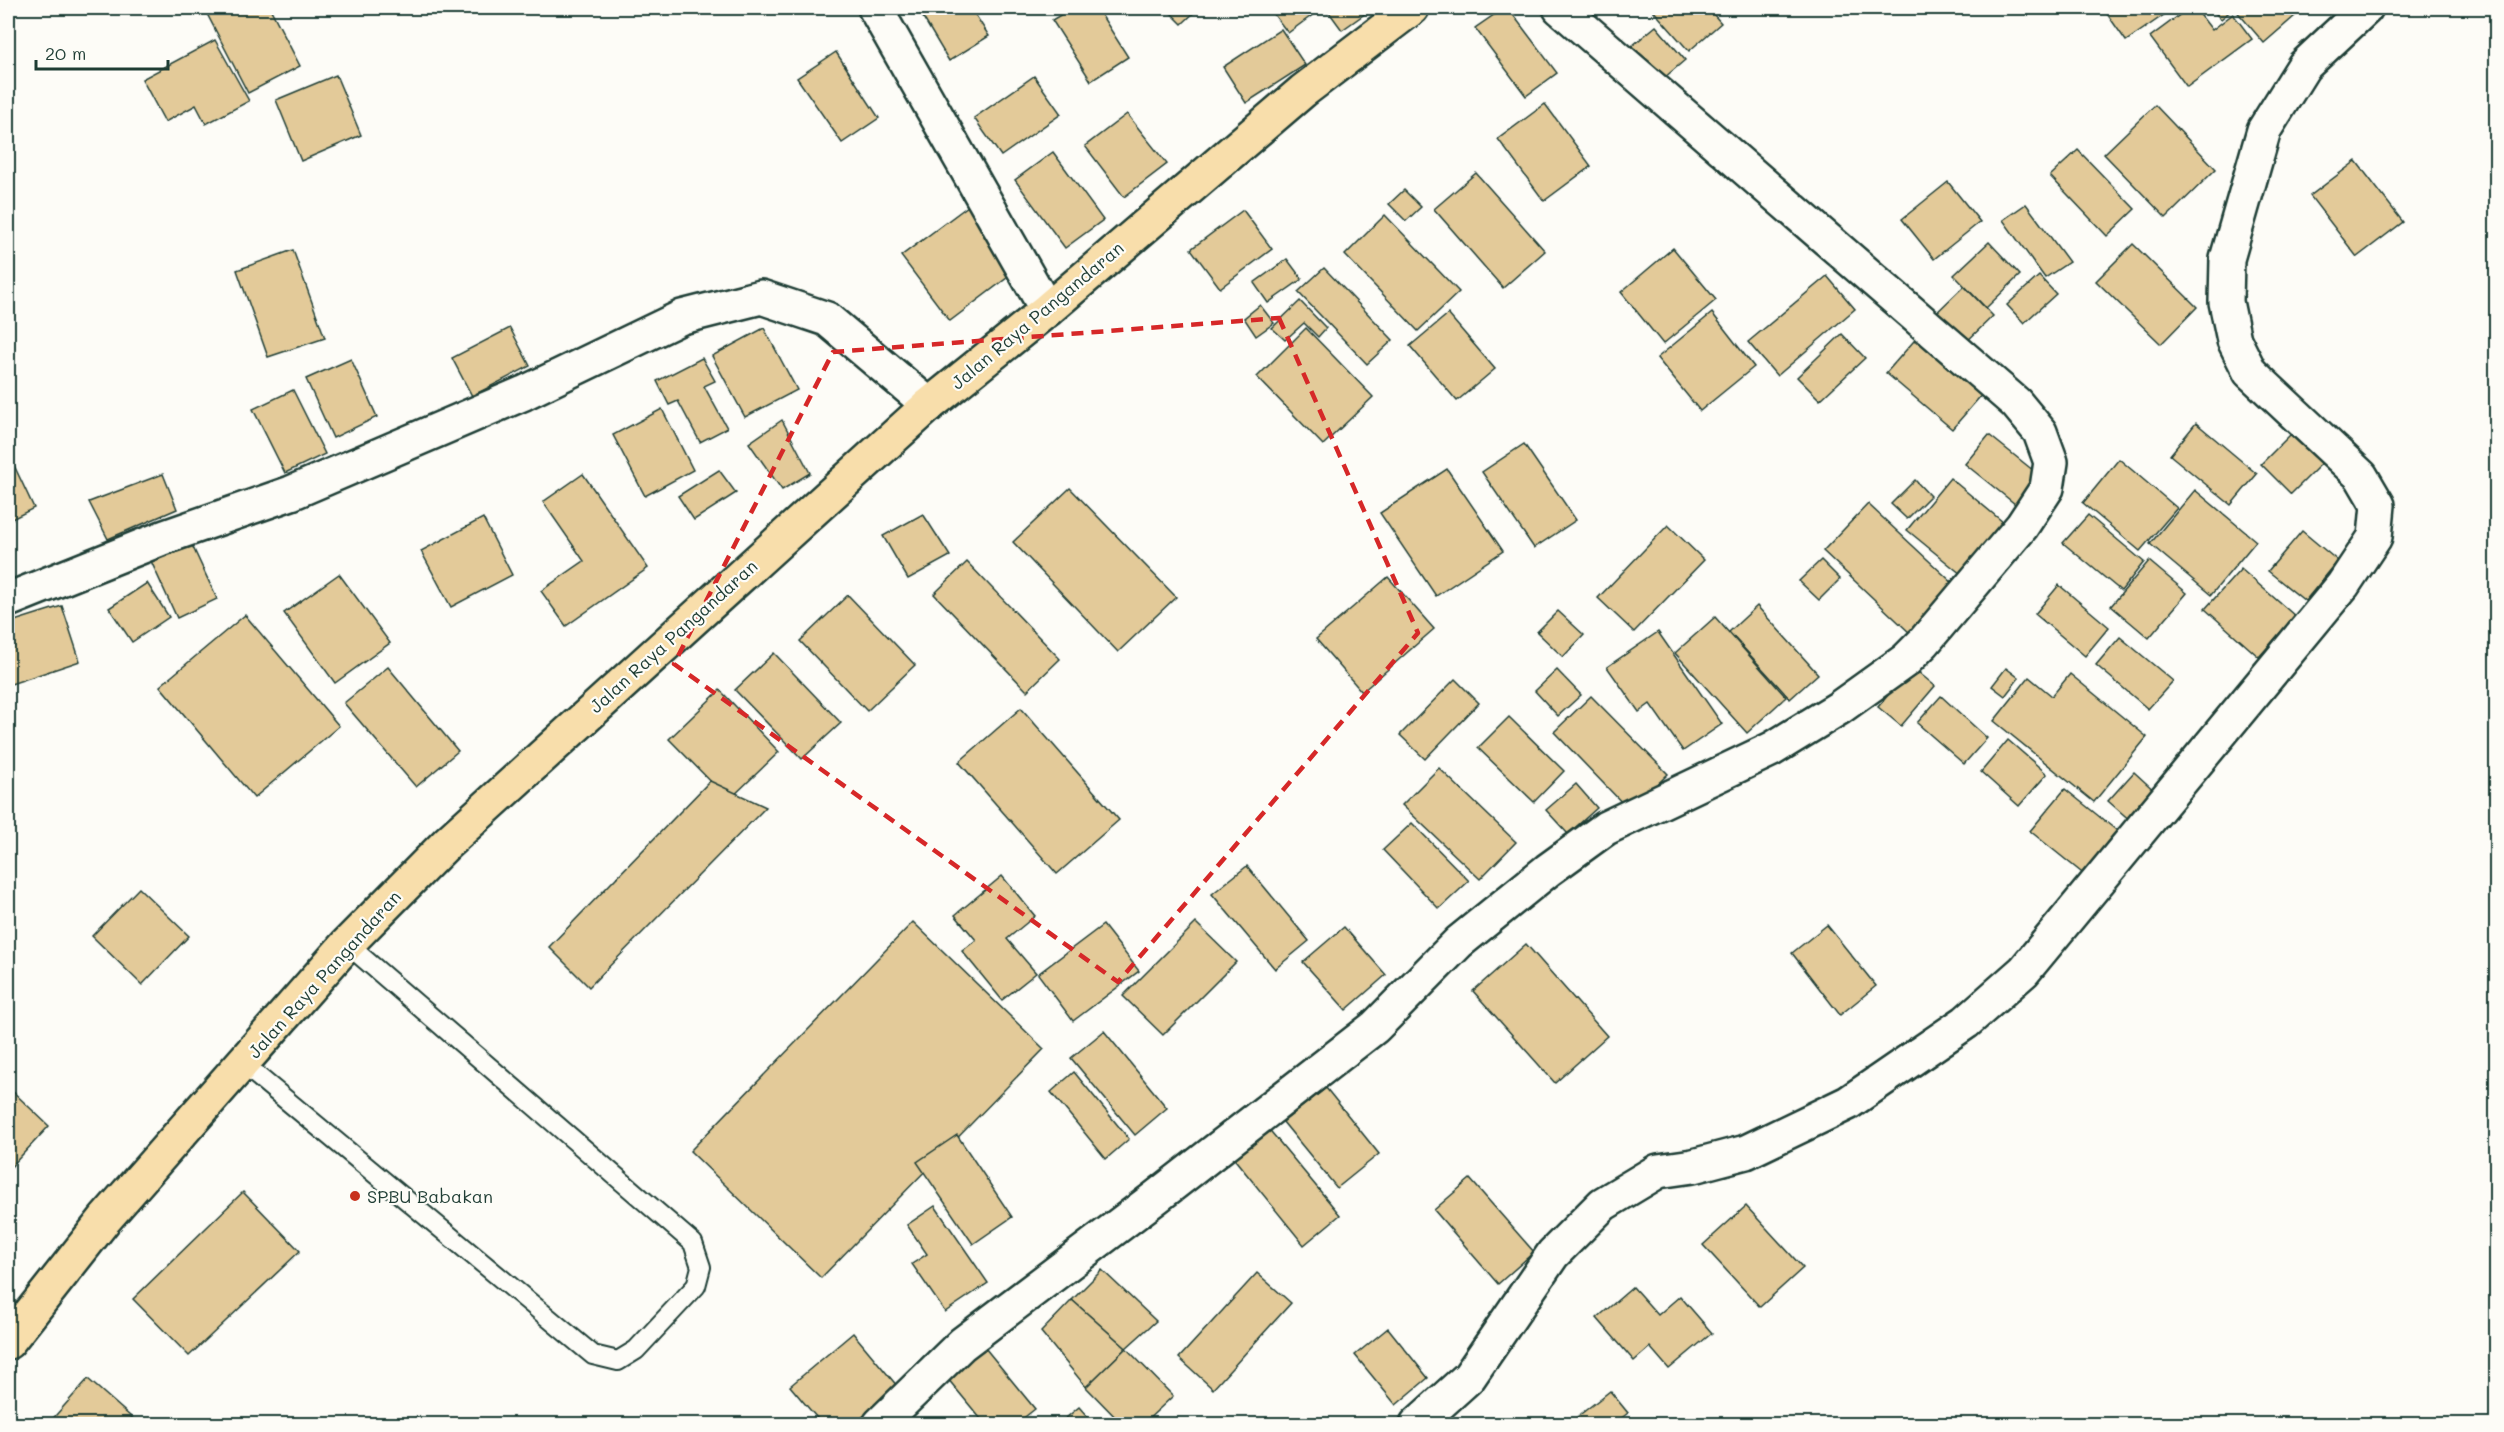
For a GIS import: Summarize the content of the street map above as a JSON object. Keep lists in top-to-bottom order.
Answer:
{
  "streets": {
    "highway": ["Jalan Raya Pangandaran"]
  },
  "places": ["SPBU Babakan"],
  "scale_bar": "20 m"
}
